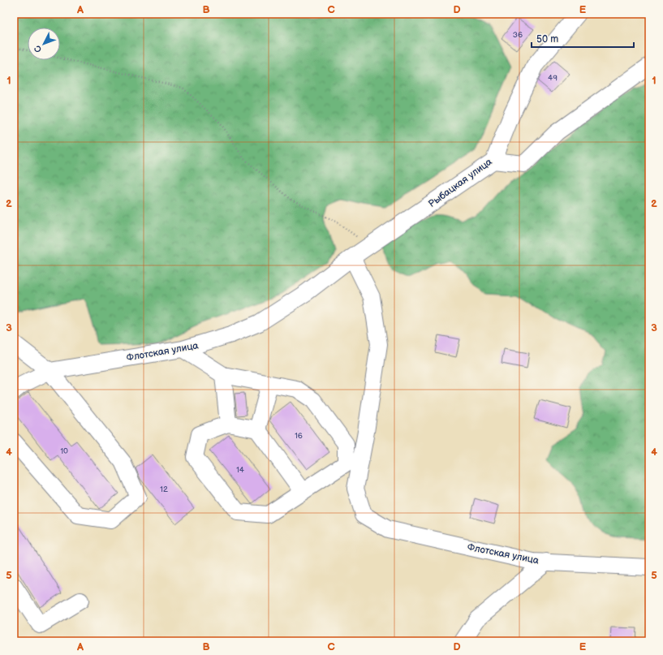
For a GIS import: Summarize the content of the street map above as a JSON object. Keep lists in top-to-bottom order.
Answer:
{
  "streets": {
    "street": ["Рыбацкая улица", "Флотская улица"]
  },
  "crossings": [
    ["Рыбацкая улица", "Флотская улица"]
  ],
  "house_numbers": [
    "36",
    "49",
    "16",
    "10",
    "14",
    "12"
  ],
  "scale_bar": "50 m",
  "north": "bottom left",
  "grid": {
    "columns": [
      "A",
      "B",
      "C",
      "D",
      "E"
    ],
    "rows": [
      "1",
      "2",
      "3",
      "4",
      "5"
    ]
  }
}
